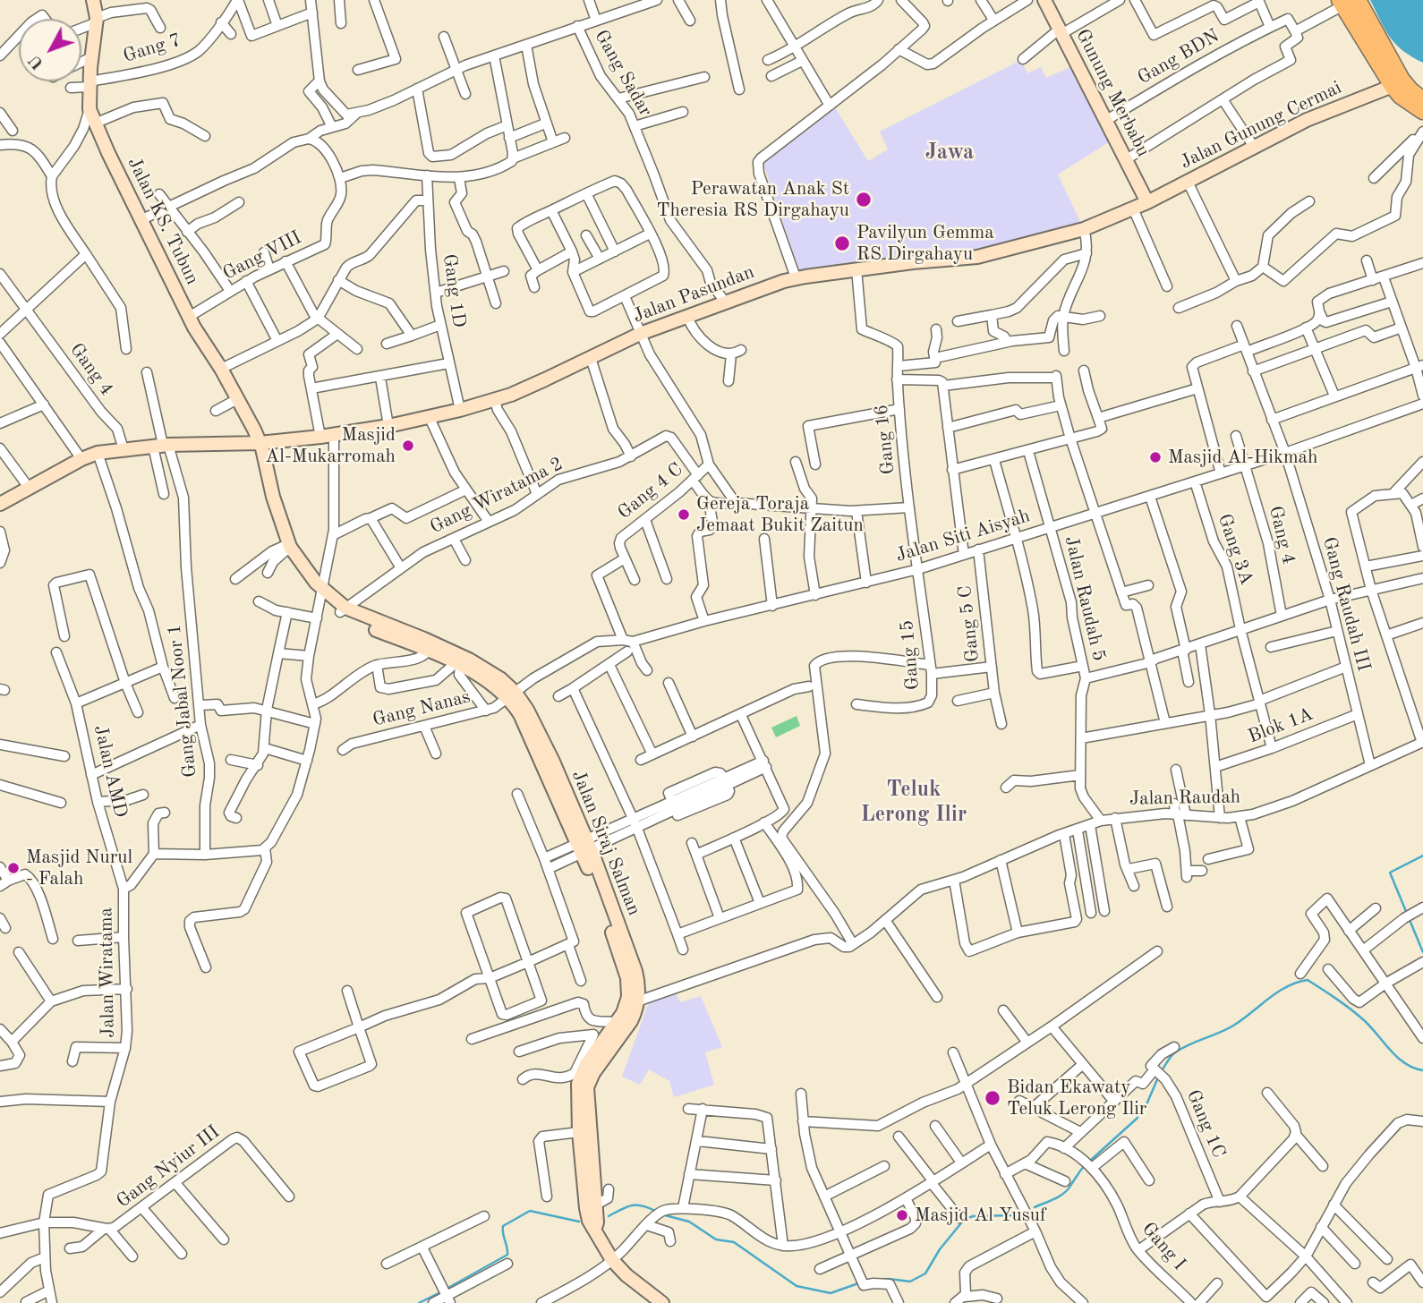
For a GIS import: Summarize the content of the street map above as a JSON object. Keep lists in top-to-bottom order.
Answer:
{
  "streets": {
    "street": [
      "Gang 7",
      "Gang BDN",
      "Gang Sadar",
      "Gunung Merbabu",
      "Jalan Gunung Cermai",
      "Jalan KS. Tubun",
      "Gang VIII",
      "Gang 1D",
      "Jalan Pasundan",
      "Gang 4",
      "Gang 16",
      "Gang 4 C",
      "Gang Wiratama 2",
      "Jalan Siti Aisyah",
      "Gang 3A",
      "Jalan Raudah 5",
      "Gang Raudah III",
      "Gang 5 C",
      "Gang 15",
      "Gang Jabal Noor 1",
      "Gang Nanas",
      "Blok 1A",
      "Jalan AMD",
      "Jalan Raudah",
      "Jalan Siraj Salman",
      "Jalan Wiratama",
      "Gang 1C",
      "Gang Nyiur III",
      "Gang I"
    ]
  },
  "crossings": [
    ["Gang 7", "Jalan KS. Tubun"],
    ["Gang BDN", "Gunung Merbabu"],
    ["Gang Sadar", "Jalan Pasundan"],
    ["Gunung Merbabu", "Jalan Gunung Cermai"],
    ["Gunung Merbabu", "Jalan Pasundan"],
    ["Jalan Gunung Cermai", "Jalan Pasundan"],
    ["Jalan KS. Tubun", "Gang VIII"],
    ["Jalan KS. Tubun", "Jalan Pasundan"],
    ["Jalan KS. Tubun", "Jalan Siraj Salman"],
    ["Gang 1D", "Jalan Pasundan"],
    ["Jalan Pasundan", "Gang 4"],
    ["Jalan Pasundan", "Gang 4 C"],
    ["Jalan Pasundan", "Gang Jabal Noor 1"],
    ["Jalan Pasundan", "Jalan Siraj Salman"],
    ["Gang 4", "Jalan Siti Aisyah"],
    ["Gang 16", "Jalan Siti Aisyah"],
    ["Gang 16", "Gang 15"],
    ["Gang 4 C", "Gang Wiratama 2"],
    ["Gang Wiratama 2", "Jalan Siraj Salman"],
    ["Jalan Siti Aisyah", "Gang 3A"],
    ["Jalan Siti Aisyah", "Jalan Raudah 5"],
    ["Jalan Siti Aisyah", "Gang Raudah III"],
    ["Jalan Siti Aisyah", "Gang 5 C"],
    ["Jalan Siti Aisyah", "Gang 15"],
    ["Jalan Siti Aisyah", "Gang Nanas"],
    ["Jalan Siti Aisyah", "Jalan Siraj Salman"],
    ["Gang 3A", "Blok 1A"],
    ["Jalan Raudah 5", "Jalan Raudah"],
    ["Gang Raudah III", "Blok 1A"],
    ["Gang Raudah III", "Jalan Raudah"],
    ["Gang Nanas", "Jalan Siraj Salman"],
    ["Jalan AMD", "Jalan Wiratama"],
    ["Jalan Wiratama", "Gang Nyiur III"]
  ],
  "districts": ["Jawa", "Teluk Lerong Ilir"],
  "places": [
    "Perawatan Anak St Theresia RS Dirgahayu",
    "Pavilyun Gemma RS Dirgahayu",
    "Masjid Al-Mukarromah",
    "Masjid Al-Hikmah",
    "Gereja Toraja Jemaat Bukit Zaitun",
    "Masjid Nurul - Falah",
    "Bidan Ekawaty Teluk Lerong Ilir",
    "Masjid Al Yusuf"
  ],
  "north": "bottom left"
}
